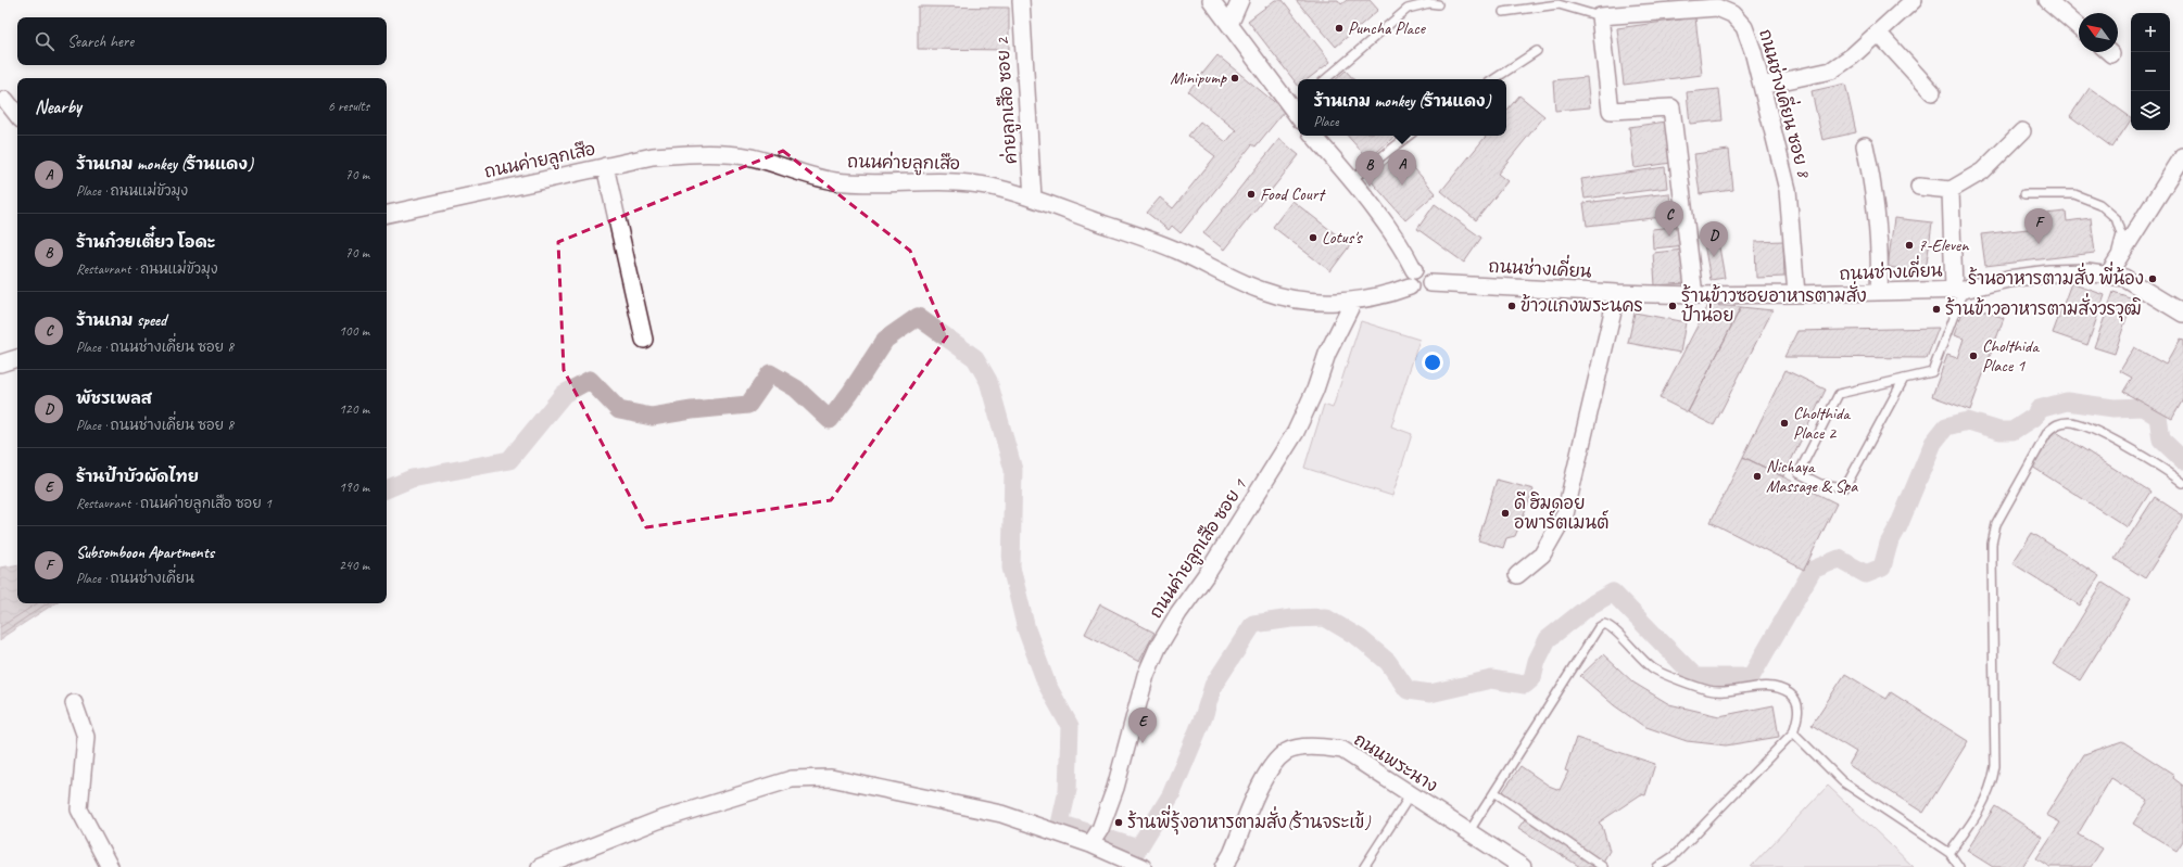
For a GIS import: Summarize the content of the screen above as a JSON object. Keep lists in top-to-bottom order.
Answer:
{
  "streets": {
    "street": [
      "ค่ายลูกเสือ ซอย 2",
      "ถนนช่างเคี่ยน ซอย 8",
      "ถนนค่ายลูกเสือ",
      "ถนนช่างเคี่ยน",
      "ถนนค่ายลูกเสือ ซอย 1",
      "ถนนพระนาง"
    ]
  },
  "crossings": [
    ["ค่ายลูกเสือ ซอย 2", "ถนนค่ายลูกเสือ"],
    ["ถนนช่างเคี่ยน ซอย 8", "ถนนช่างเคี่ยน"],
    ["ถนนค่ายลูกเสือ", "ถนนช่างเคี่ยน"],
    ["ถนนค่ายลูกเสือ", "ถนนค่ายลูกเสือ ซอย 1"]
  ],
  "places": [
    "Puncha Place",
    "Minipump",
    "Food Court",
    "Lotus's",
    "7-Eleven",
    "ร้านอาหารตามสั่ง พี่น้อง",
    "ข้าวแกงพระนคร",
    "ร้านข้าวซอยอาหารตามสั่ง ป้าน่อย",
    "ร้านข้าวอาหารตามสั่งวรวุฒิ",
    "Cholthida Place 1",
    "Cholthida Place 2",
    "Nichaya Massage & Spa",
    "ดี ฮิมดอย อพาร์ตเมนต์",
    "ร้านพี่รุ้งอาหารตามสั่ง(ร้านจระเข้)"
  ],
  "north": "top left",
  "page": {
    "map_buttons": ["+", "−"],
    "search": "Search here",
    "heading": ["Nearby", "6 results"],
    "popup": ["ร้านเกม monkey (ร้านแดง)", "Place"],
    "list": [
      {
        "mark": "A",
        "name": "ร้านเกม monkey (ร้านแดง)",
        "note": "Place · ถนนแม่ขัวมุง",
        "value": "70 m"
      },
      {
        "mark": "B",
        "name": "ร้านก๋วยเตี๋ยว โอดะ",
        "note": "Restaurant · ถนนแม่ขัวมุง",
        "value": "70 m"
      },
      {
        "mark": "C",
        "name": "ร้านเกม speed",
        "note": "Place · ถนนช่างเคี่ยน ซอย 8",
        "value": "100 m"
      },
      {
        "mark": "D",
        "name": "พัชรเพลส",
        "note": "Place · ถนนช่างเคี่ยน ซอย 8",
        "value": "120 m"
      },
      {
        "mark": "E",
        "name": "ร้านป้าบัวผัดไทย",
        "note": "Restaurant · ถนนค่ายลูกเสือ ซอย 1",
        "value": "190 m"
      },
      {
        "mark": "F",
        "name": "Subsomboon Apartments",
        "note": "Place · ถนนช่างเคี่ยน",
        "value": "240 m"
      }
    ],
    "pins": [
      "A",
      "B",
      "C",
      "F",
      "D",
      "E"
    ]
  }
}
